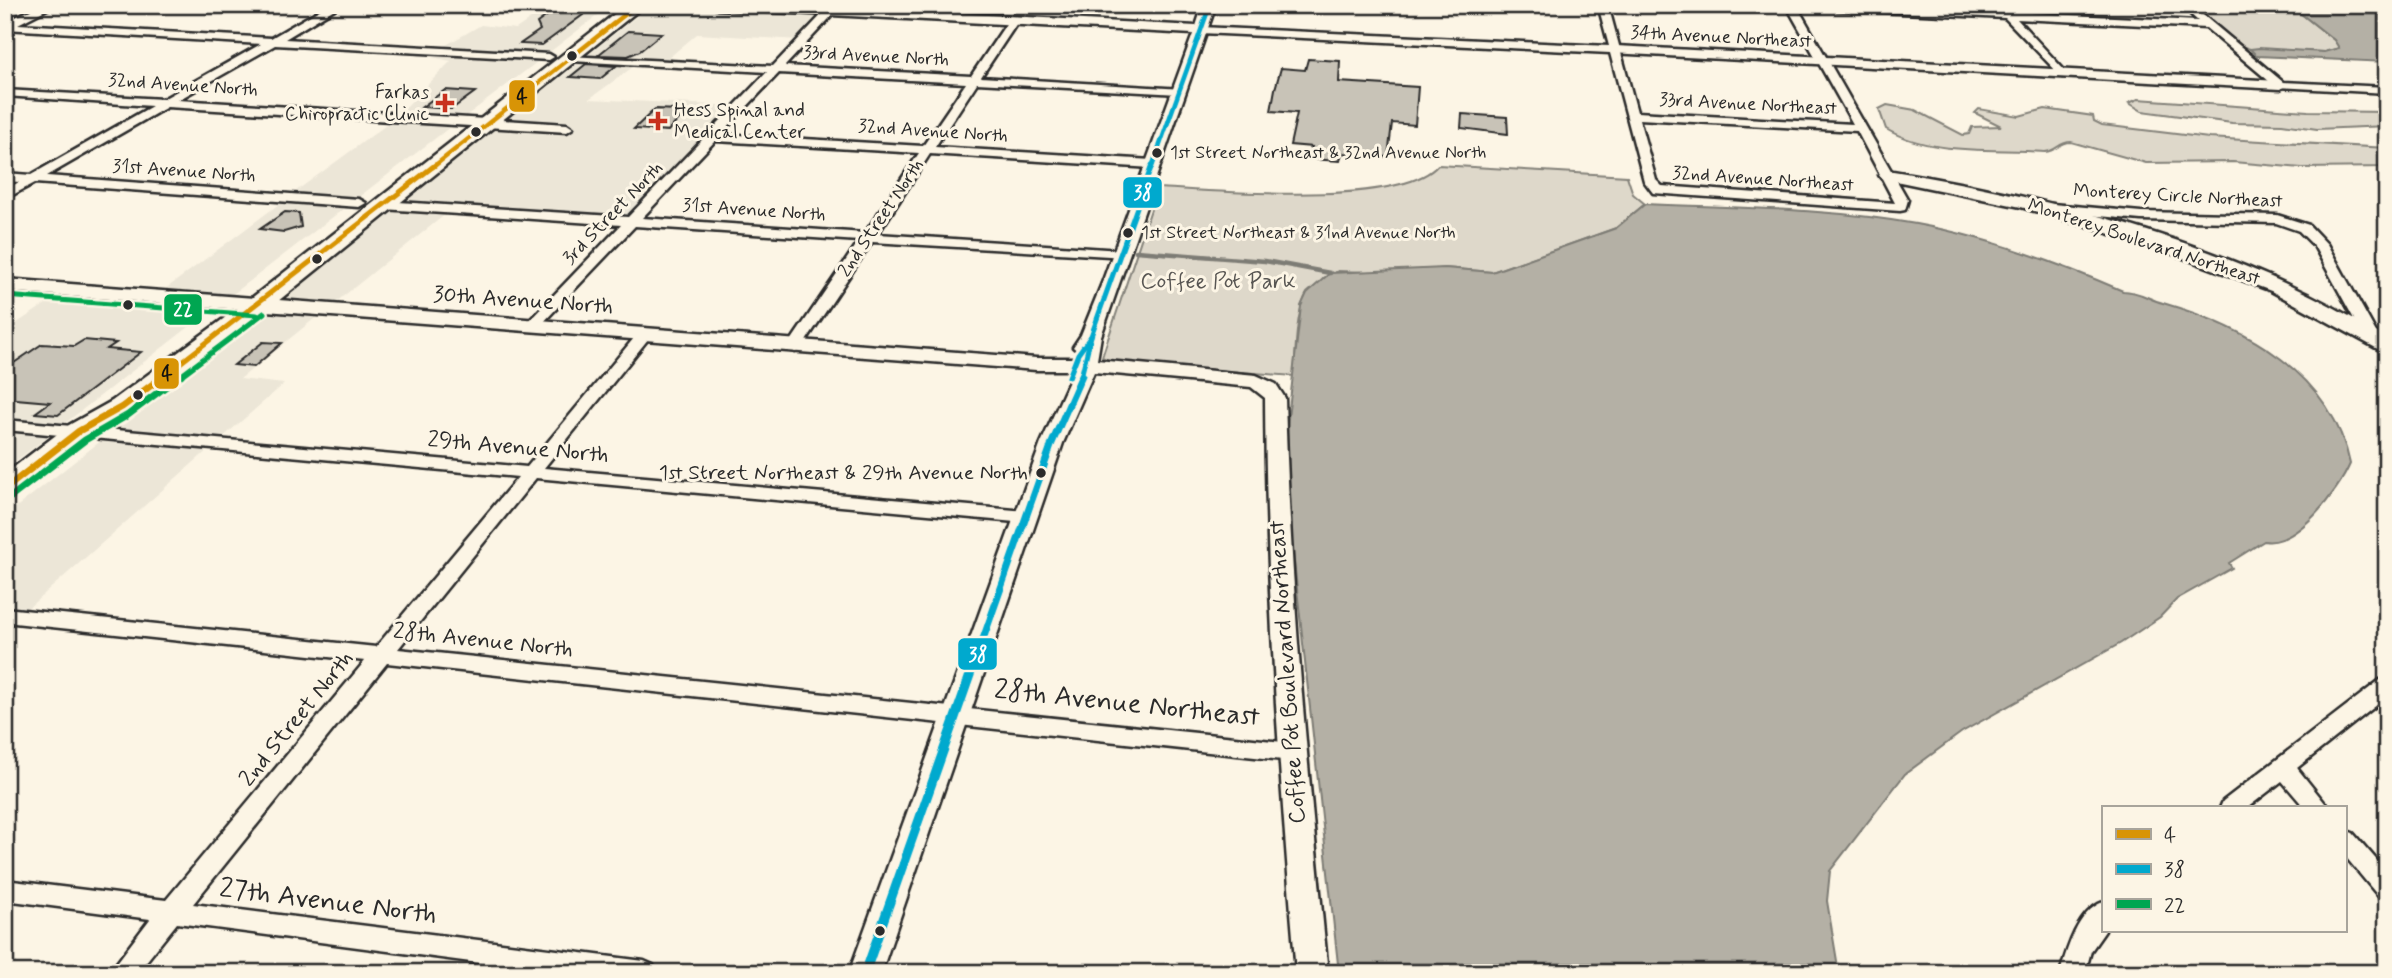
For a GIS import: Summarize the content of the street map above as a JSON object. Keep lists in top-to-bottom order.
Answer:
{
  "streets": {
    "street": [
      "34th Avenue Northeast",
      "33rd Avenue North",
      "32nd Avenue North",
      "33rd Avenue Northeast",
      "31st Avenue North",
      "32nd Avenue Northeast",
      "Monterey Circle Northeast",
      "3rd Street North",
      "2nd Street North",
      "Monterey Boulevard Northeast",
      "30th Avenue North",
      "29th Avenue North",
      "28th Avenue North",
      "Coffee Pot Boulevard Northeast",
      "28th Avenue Northeast",
      "27th Avenue North"
    ]
  },
  "crossings": [
    ["34th Avenue Northeast", "3rd Street North"],
    ["34th Avenue Northeast", "2nd Street North"],
    ["33rd Avenue North", "3rd Street North"],
    ["33rd Avenue North", "2nd Street North"],
    ["32nd Avenue North", "3rd Street North"],
    ["32nd Avenue North", "2nd Street North"],
    ["33rd Avenue Northeast", "32nd Avenue Northeast"],
    ["31st Avenue North", "3rd Street North"],
    ["31st Avenue North", "2nd Street North"],
    ["32nd Avenue Northeast", "Monterey Boulevard Northeast"],
    ["Monterey Circle Northeast", "Monterey Boulevard Northeast"],
    ["3rd Street North", "30th Avenue North"],
    ["2nd Street North", "30th Avenue North"],
    ["2nd Street North", "29th Avenue North"],
    ["2nd Street North", "28th Avenue North"],
    ["2nd Street North", "27th Avenue North"],
    ["28th Avenue North", "28th Avenue Northeast"],
    ["Coffee Pot Boulevard Northeast", "28th Avenue Northeast"]
  ],
  "parks": ["Coffee Pot Park"],
  "places": {
    "health": ["Farkas Chiropractic Clinic", "Hess Spinal and Medical Center"],
    "other": ["1st Street Northeast & 32nd Avenue North", "1st Street Northeast & 31nd Avenue North", "1st Street Northeast & 29th Avenue North"]
  },
  "lines": ["transit line 4", "transit line 38", "transit line 22"],
  "legend": ["4", "38", "22"]
}
